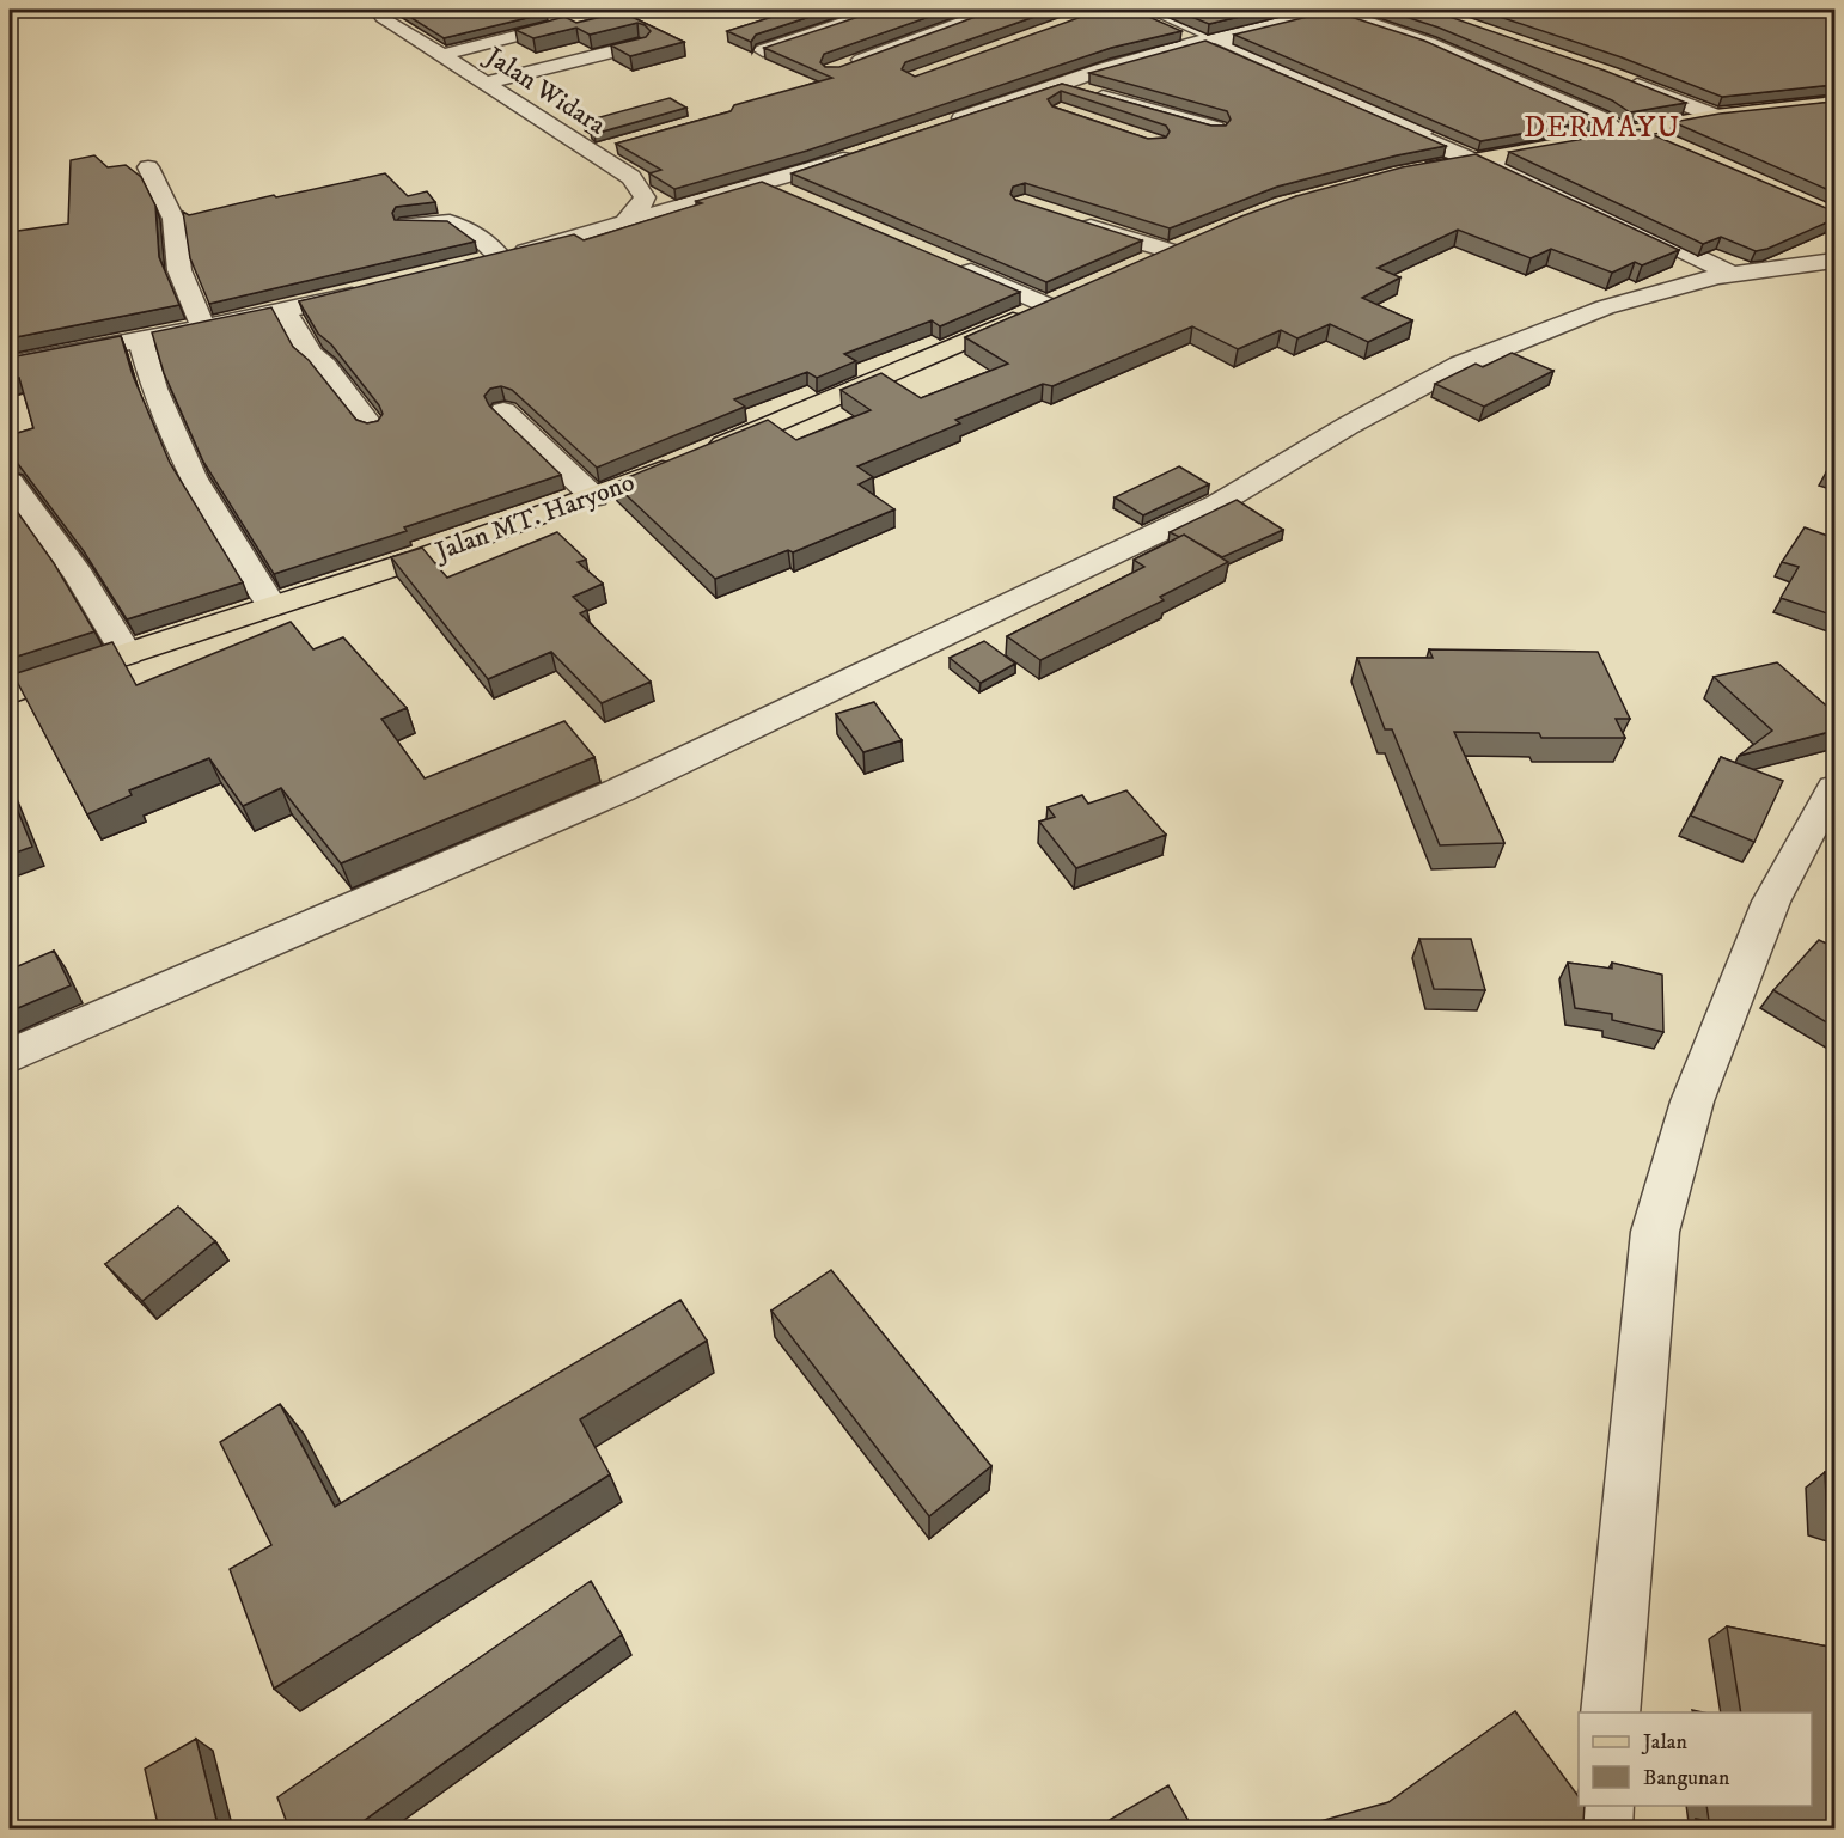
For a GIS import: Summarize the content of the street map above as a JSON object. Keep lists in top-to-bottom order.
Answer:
{
  "streets": {
    "main road": ["Jalan MT. Haryono"],
    "street": ["Jalan Widara"]
  },
  "districts": ["DERMAYU"],
  "legend": ["Jalan", "Bangunan"]
}
